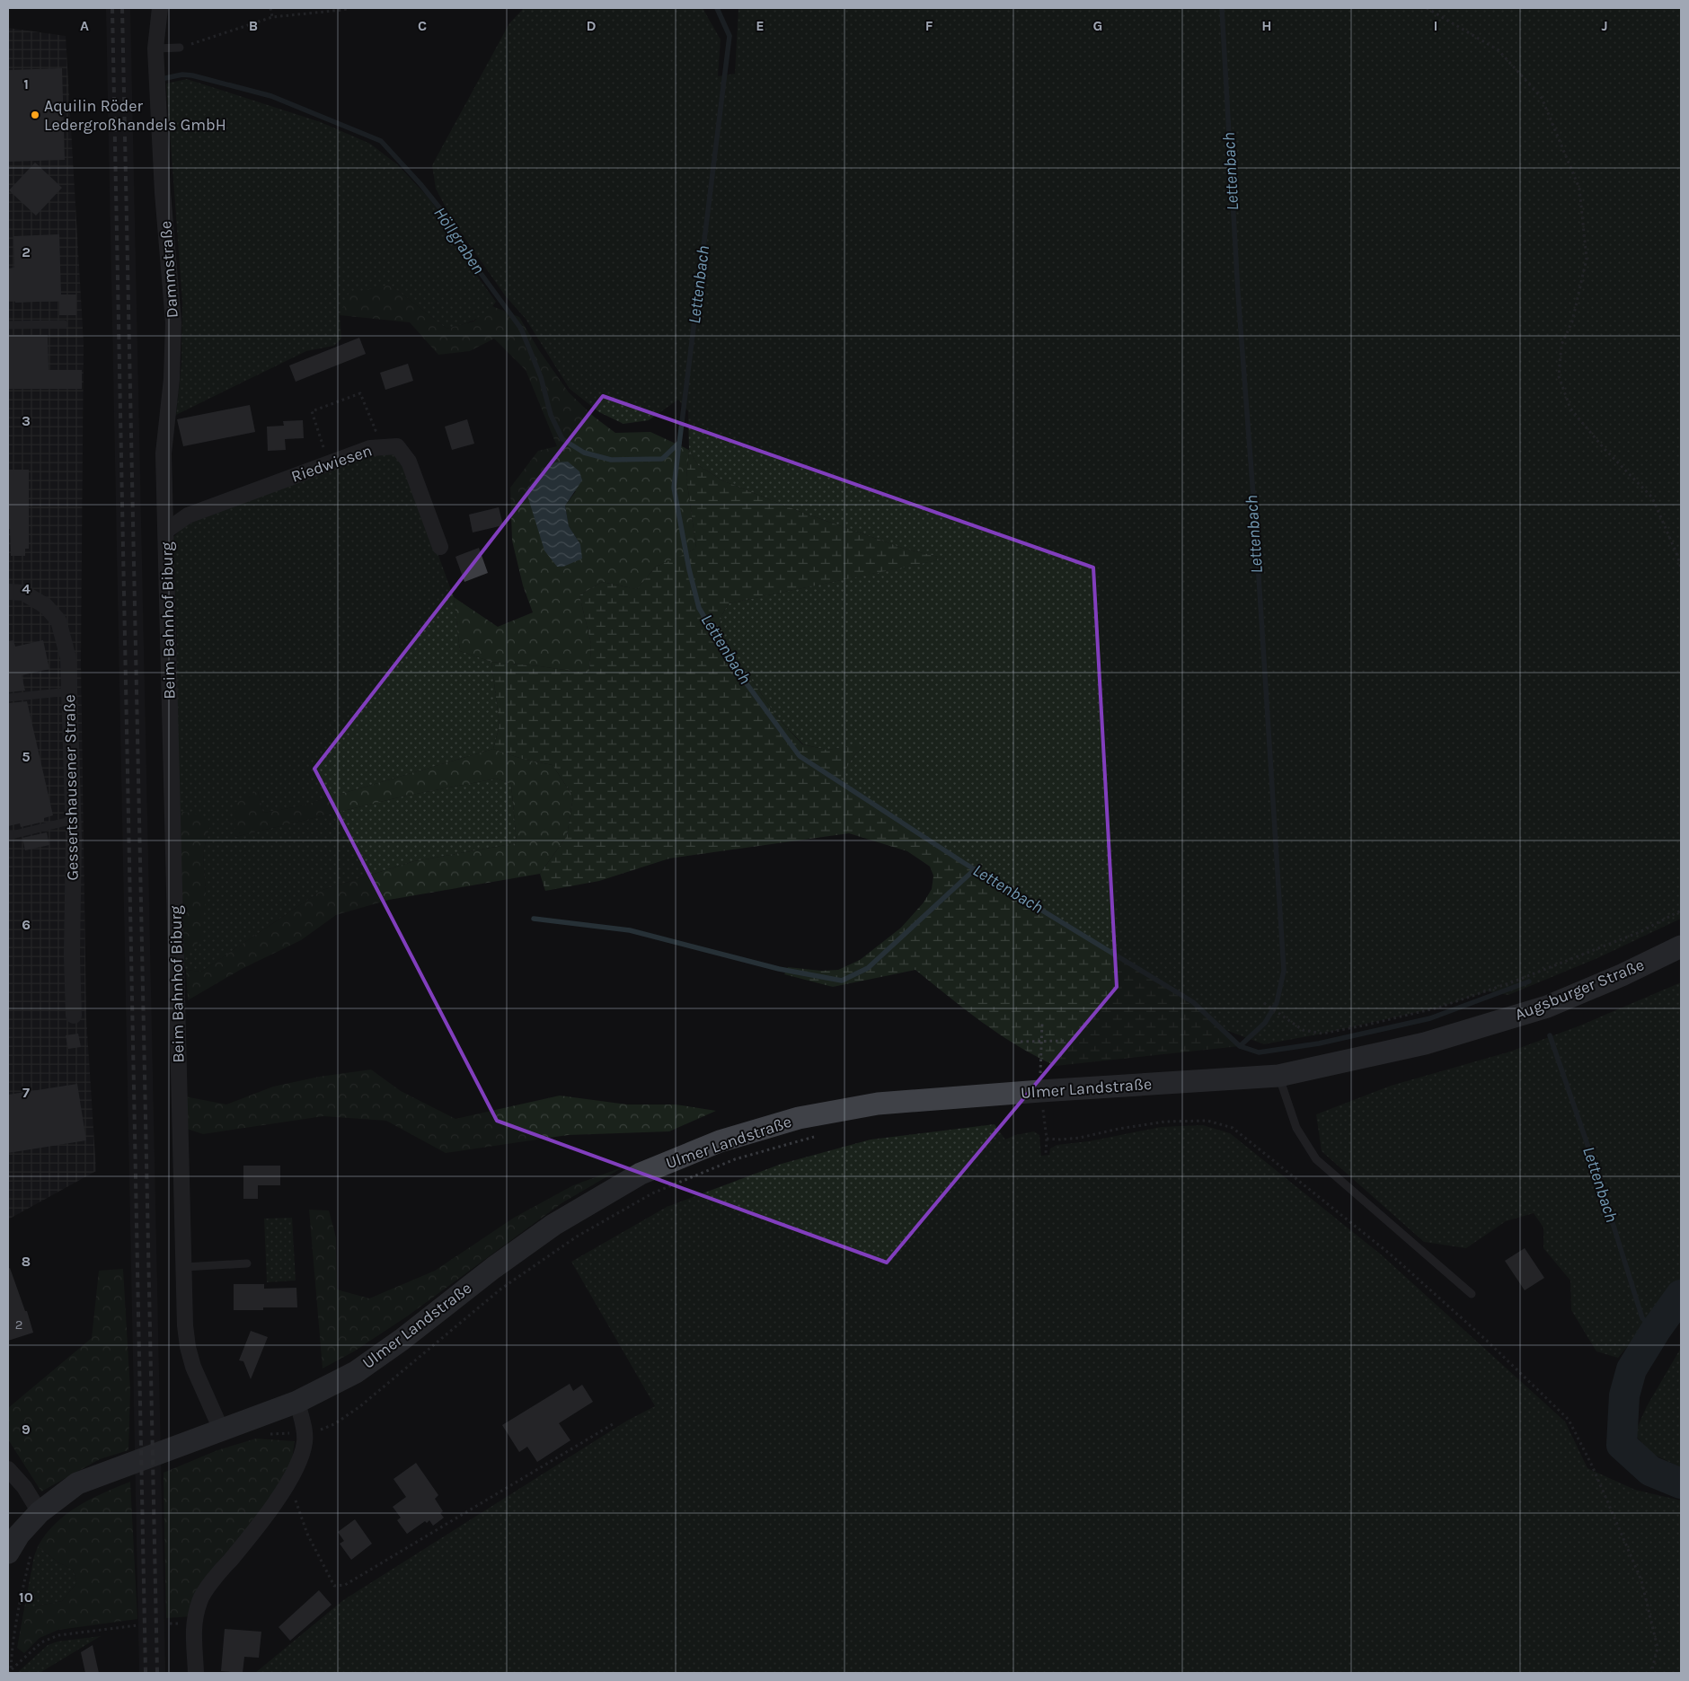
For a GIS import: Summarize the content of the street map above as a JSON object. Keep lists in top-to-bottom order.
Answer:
{
  "streets": {
    "main road": ["Augsburger Straße", "Ulmer Landstraße"],
    "street": [
      "Dammstraße",
      "Riedwiesen",
      "Beim Bahnhof Biburg",
      "Gessertshausener Straße"
    ]
  },
  "crossings": [
    ["Dammstraße", "Riedwiesen"],
    ["Dammstraße", "Beim Bahnhof Biburg"],
    ["Riedwiesen", "Beim Bahnhof Biburg"],
    ["Beim Bahnhof Biburg", "Ulmer Landstraße"],
    ["Augsburger Straße", "Ulmer Landstraße"]
  ],
  "water": ["Lettenbach", "Höllgraben"],
  "places": ["Aquilin Röder Ledergroßhandels GmbH"],
  "house_numbers": ["2"],
  "grid": {
    "columns": [
      "A",
      "B",
      "C",
      "D",
      "E",
      "F",
      "G",
      "H",
      "I",
      "J"
    ],
    "rows": [
      "1",
      "2",
      "3",
      "4",
      "5",
      "6",
      "7",
      "8",
      "9",
      "10"
    ]
  }
}
